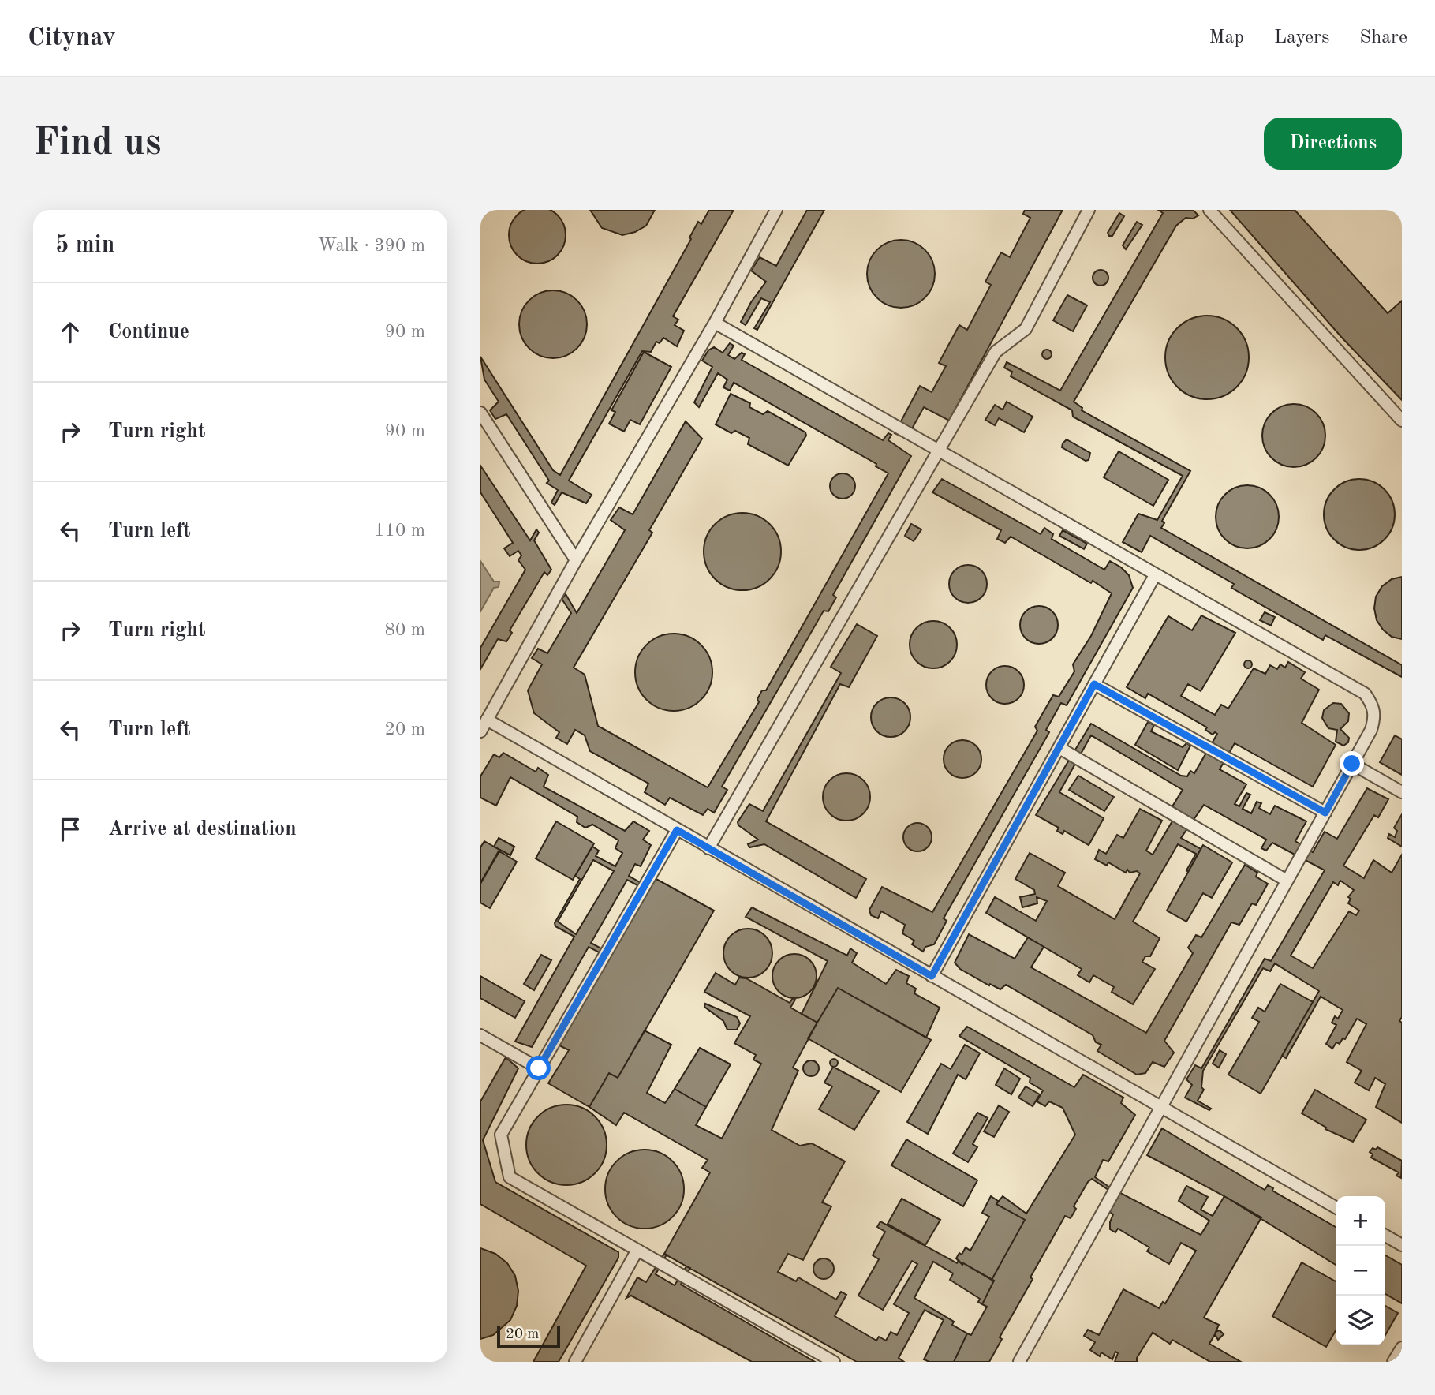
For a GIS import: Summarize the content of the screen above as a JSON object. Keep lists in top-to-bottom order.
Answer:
{
  "scale_bar": "20 m",
  "page": {
    "header": "Citynav",
    "nav": ["Map", "Layers", "Share"],
    "buttons": "Directions",
    "title": "Find us",
    "heading": ["5 min", "Walk · 390 m"],
    "list": [
      ["Continue", "90 m"],
      ["Turn right", "90 m"],
      ["Turn left", "110 m"],
      ["Turn right", "80 m"],
      ["Turn left", "20 m"],
      "Arrive at destination"
    ],
    "map_buttons": ["+", "−"],
    "scale": "20 m"
  }
}
